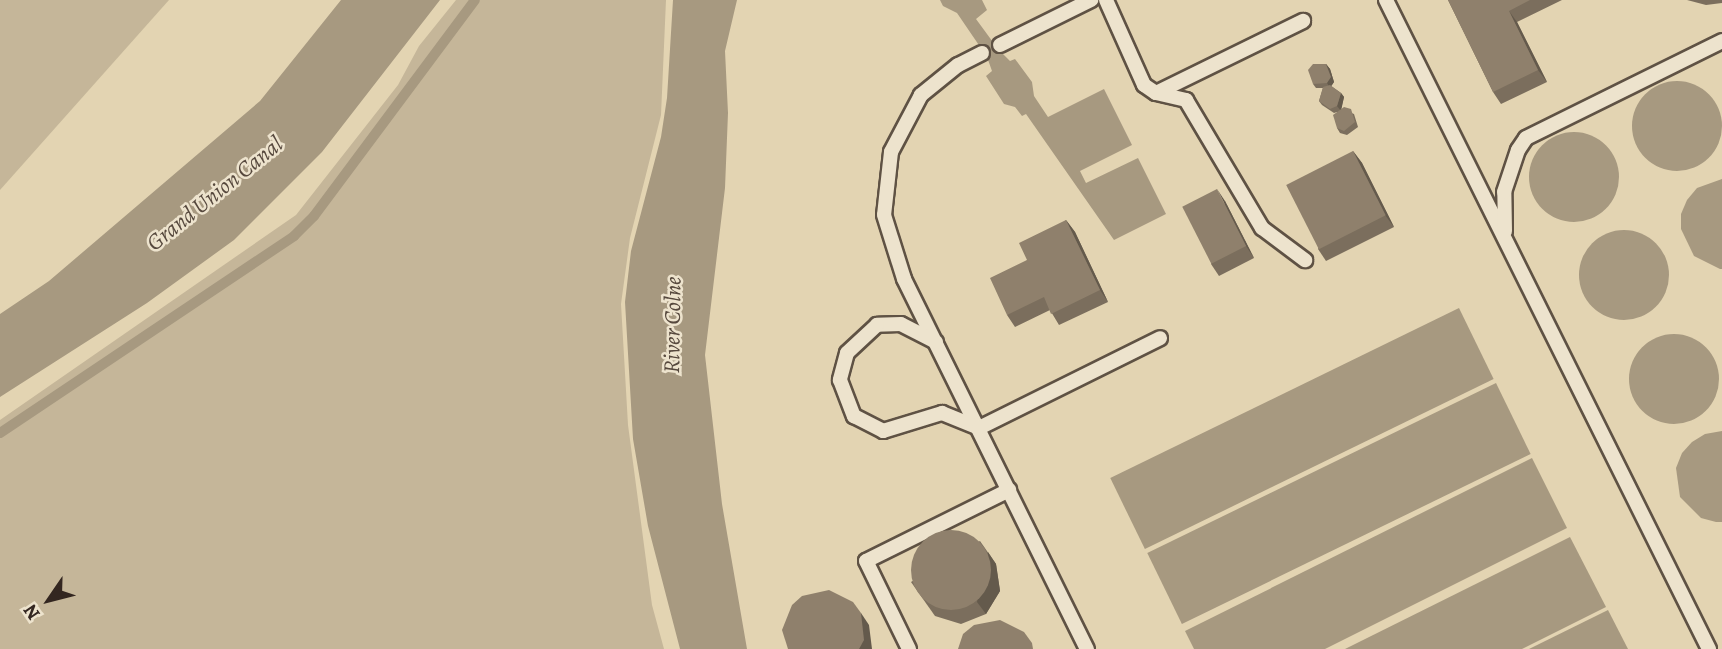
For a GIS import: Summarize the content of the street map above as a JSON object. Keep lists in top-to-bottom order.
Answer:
{
  "water": ["Grand Union Canal", "River Colne"],
  "north": "bottom left"
}
